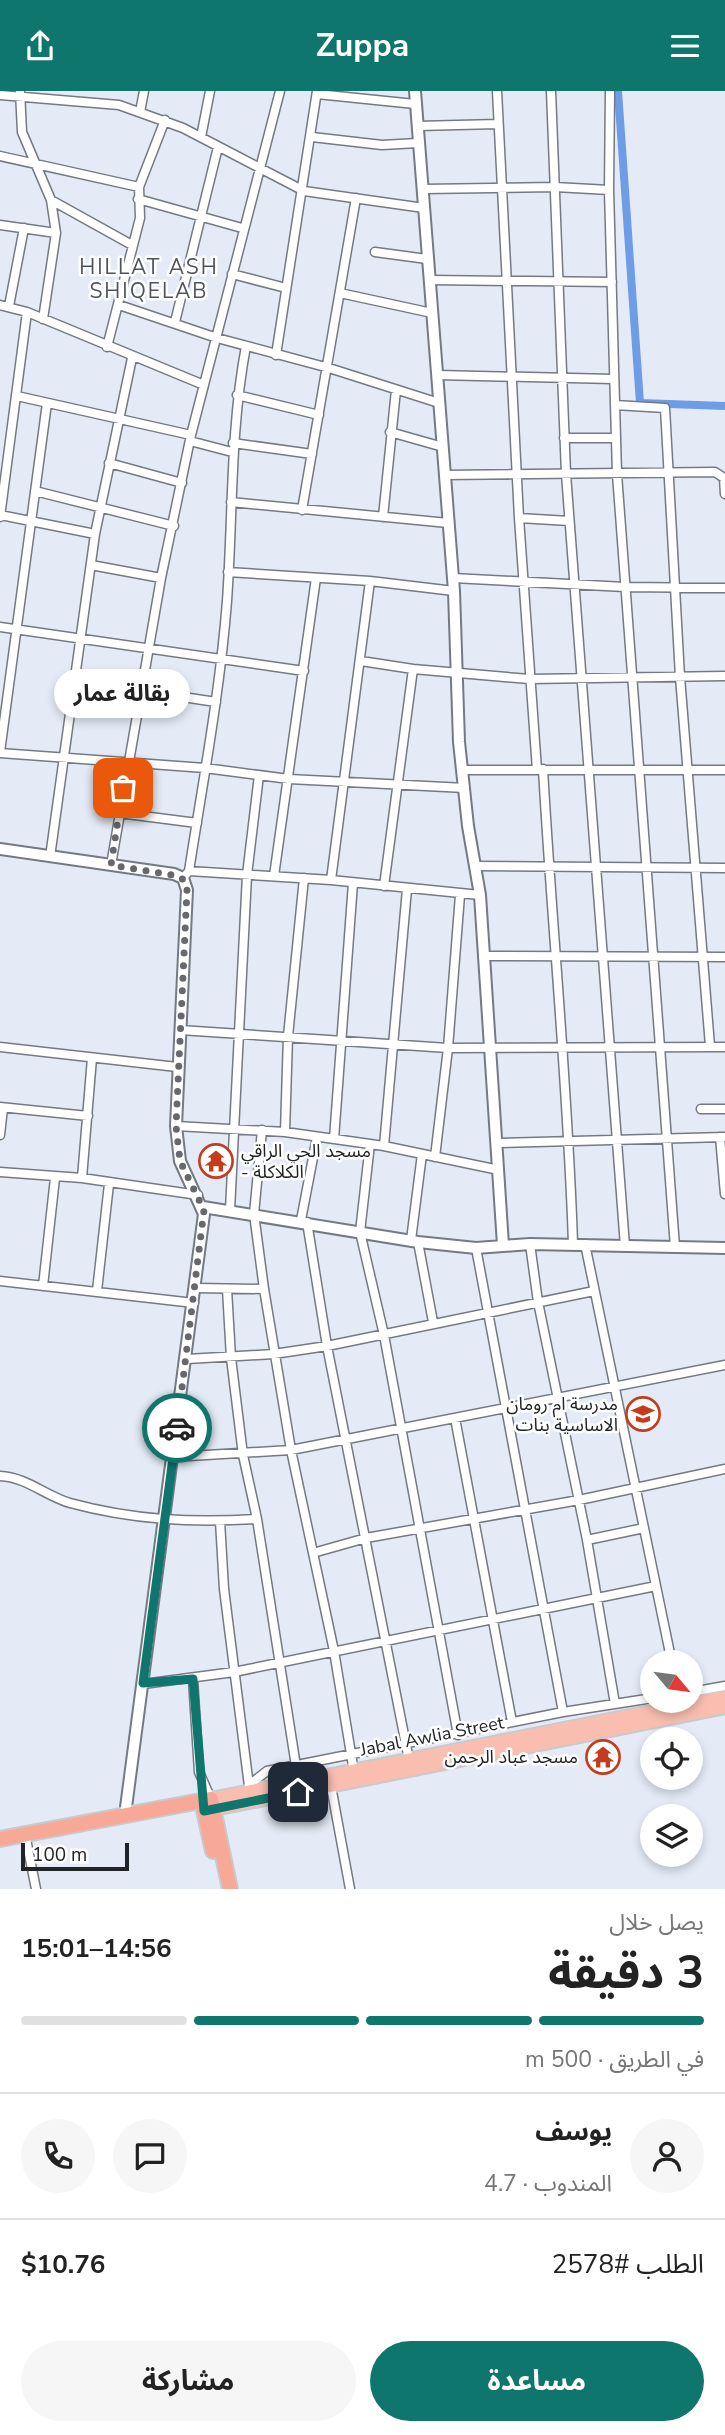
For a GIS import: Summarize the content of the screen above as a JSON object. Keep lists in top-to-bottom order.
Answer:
{
  "streets": {
    "highway": ["Jabal Awlia Street"]
  },
  "districts": ["HILLAT ASH SHIQELAB"],
  "places": {
    "other": ["بقالة عمار"],
    "temple": ["مسجد الحي الراقي - الكلاكلة", "مسجد عباد الرحمن"],
    "school or university": ["مدرسة ام رومان الاساسية بنات"]
  },
  "scale_bar": "100 m",
  "north": "bottom right",
  "page": {
    "header": "Zuppa",
    "bubble": "بقالة عمار",
    "scale": "100 m",
    "heading": ["3 دقيقة", "يصل خلال", "14:56–15:01"],
    "panel": [
      "يوسف",
      "المندوب · 4.7",
      "الطلب #2578",
      "$10.76"
    ],
    "bar": "في الطريق · 500 m",
    "buttons": ["مساعدة", "مشاركة"]
  }
}
